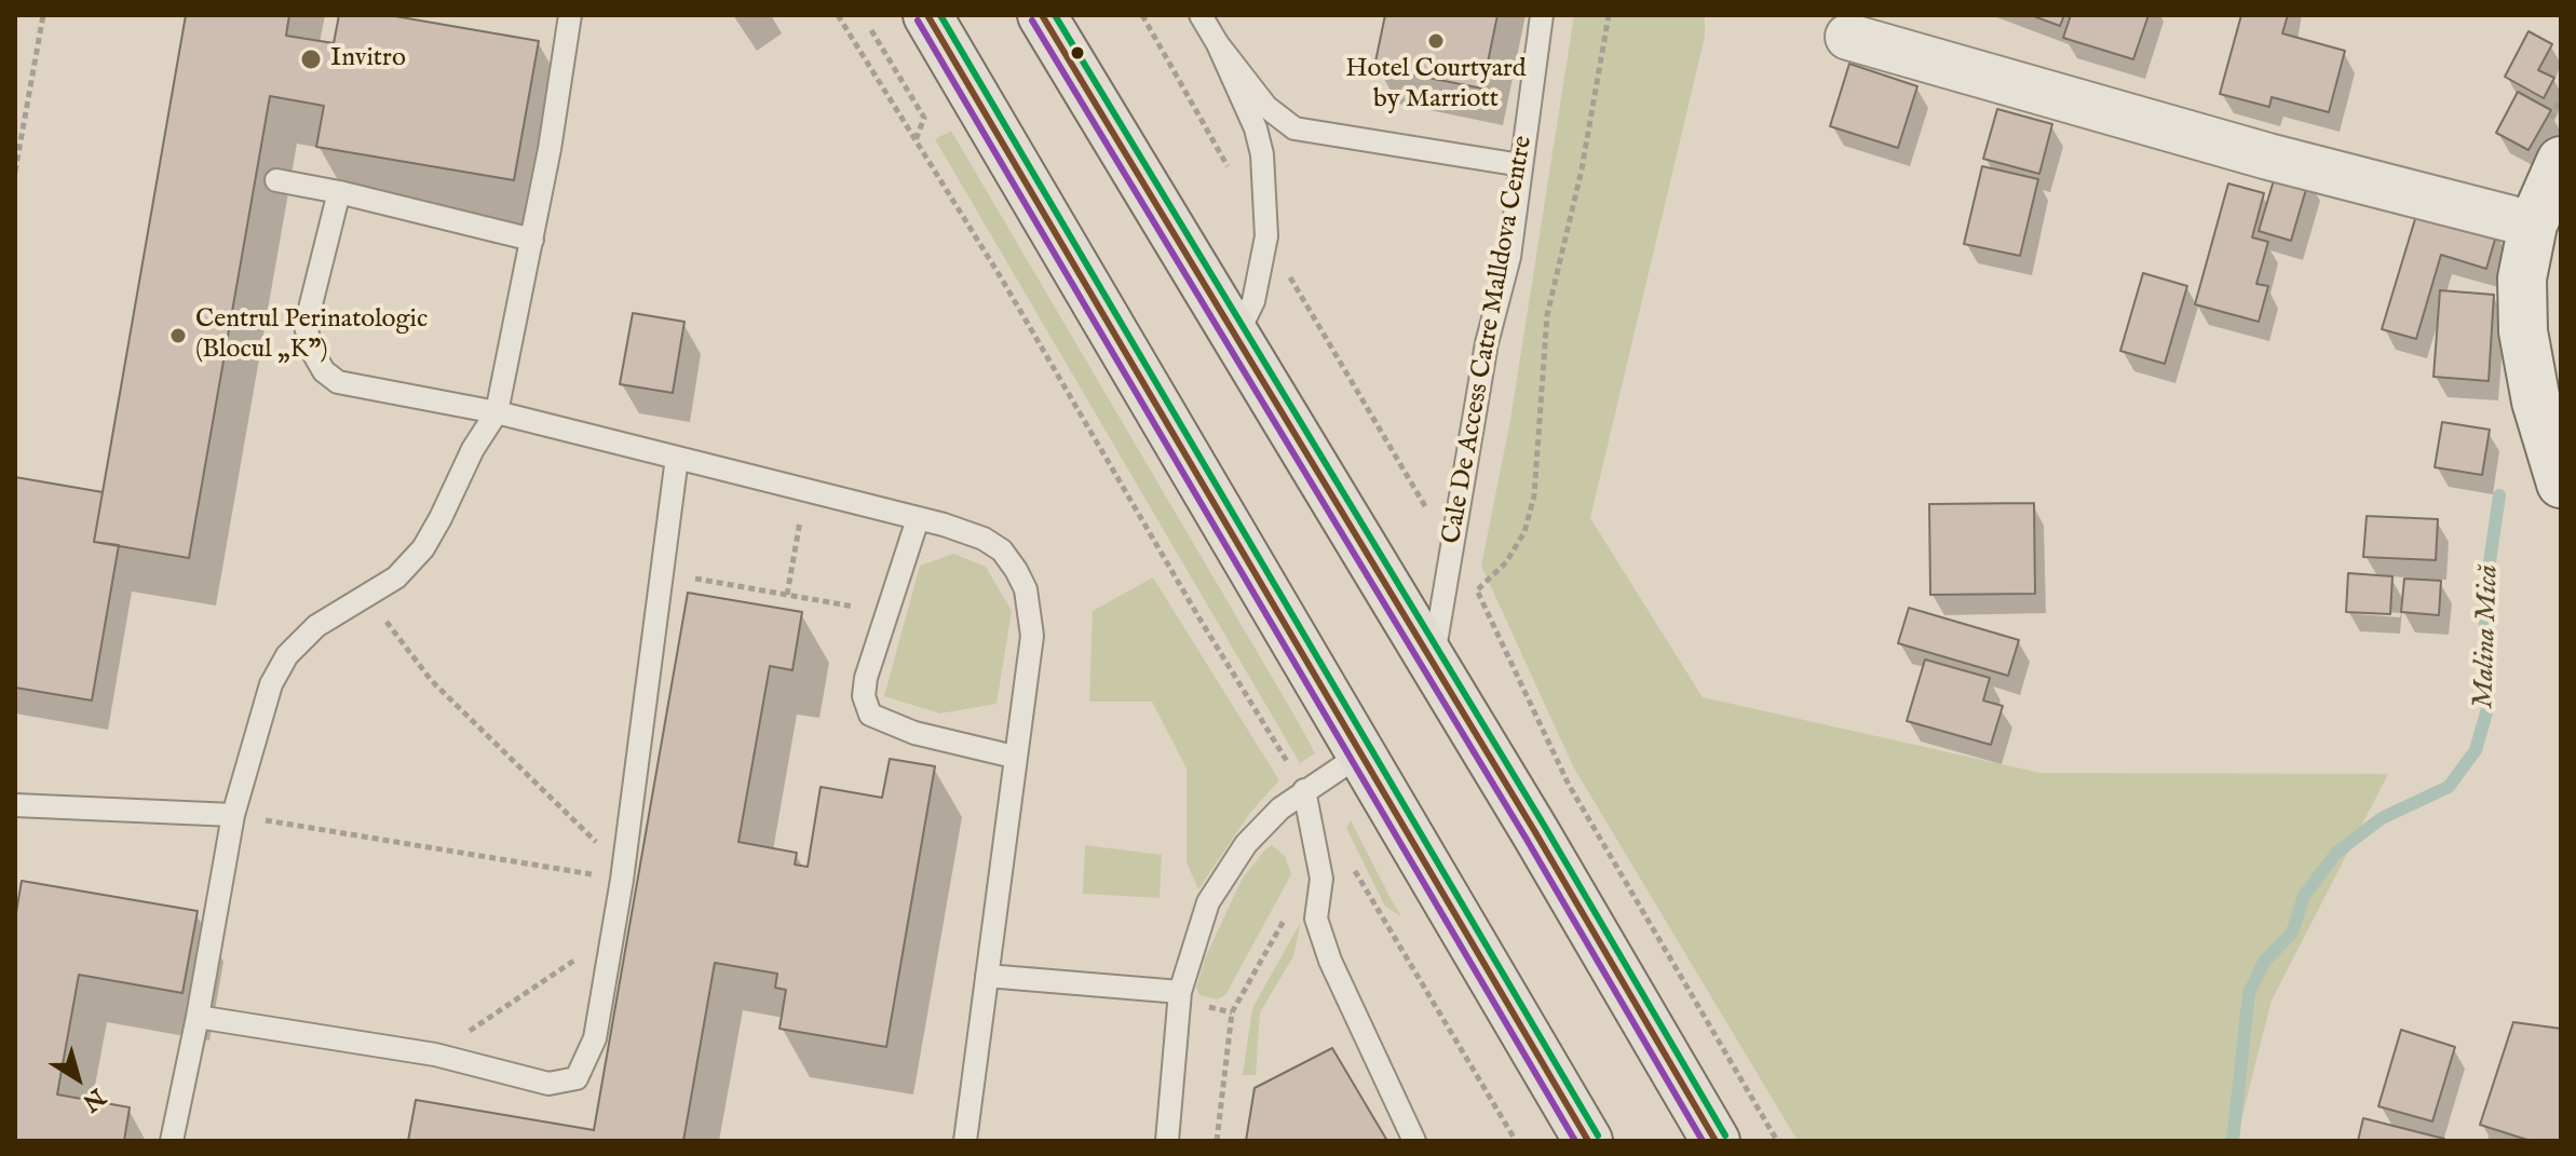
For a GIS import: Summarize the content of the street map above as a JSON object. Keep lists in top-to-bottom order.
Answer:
{
  "streets": {
    "lane": ["Cale De Access Catre Malldova Centre"]
  },
  "water": ["Malina Mică"],
  "places": ["Hotel Courtyard by Marriott", "Invitro", "Centrul Perinatologic (Blocul „K”)"],
  "north": "bottom right"
}
